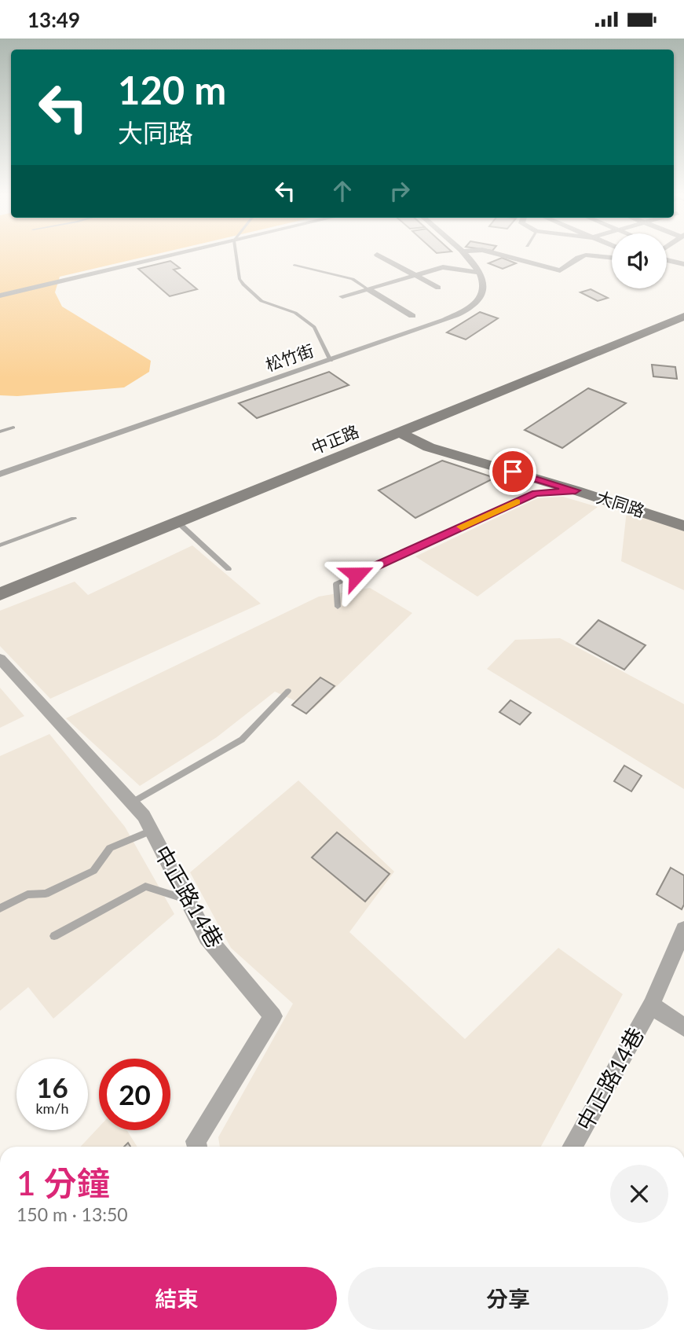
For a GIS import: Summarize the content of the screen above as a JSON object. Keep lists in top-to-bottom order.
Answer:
{
  "streets": {
    "main road": ["中正路", "大同路"],
    "street": ["松竹街", "中正路14巷"]
  },
  "crossings": [
    ["中正路", "大同路"]
  ],
  "page": {
    "status": "13:49",
    "turn": ["120 m", "大同路"],
    "speed": "16 km/h",
    "limit": "20",
    "heading": ["1 分鐘", "150 m · 13:50"],
    "buttons": ["結束", "分享"]
  }
}
